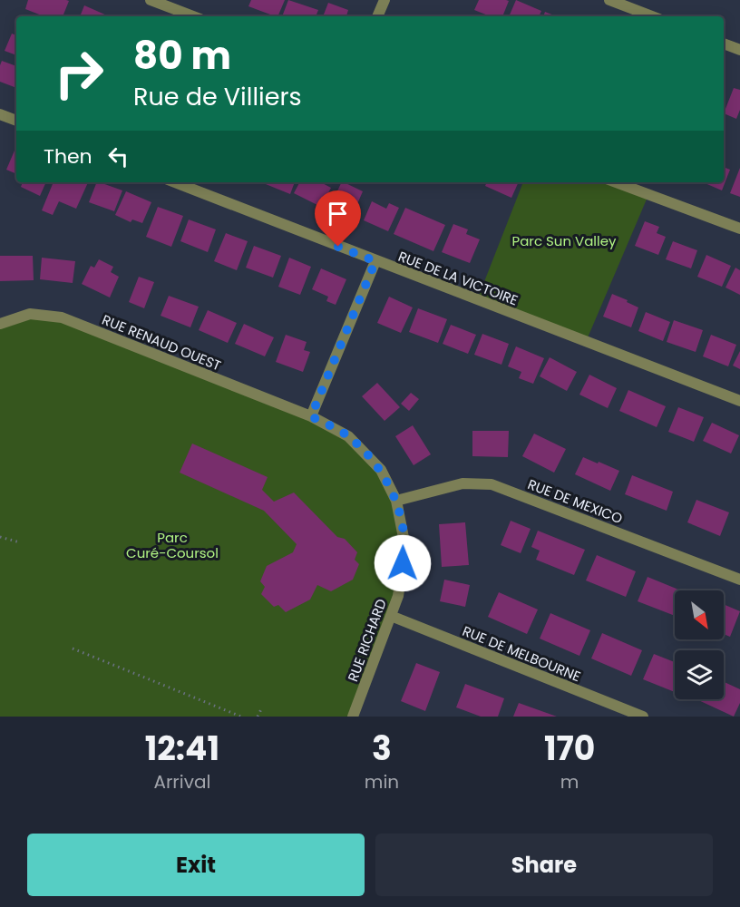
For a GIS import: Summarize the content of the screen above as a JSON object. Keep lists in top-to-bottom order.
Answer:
{
  "streets": {
    "street": [
      "RUE DE LA VICTOIRE",
      "RUE RENAUD OUEST",
      "RUE DE MEXICO",
      "RUE RICHARD",
      "RUE DE MELBOURNE"
    ]
  },
  "crossings": [
    ["RUE RENAUD OUEST", "RUE RICHARD"],
    ["RUE DE MEXICO", "RUE RICHARD"],
    ["RUE RICHARD", "RUE DE MELBOURNE"]
  ],
  "parks": ["Parc Sun Valley", "Parc Curé-Coursol"],
  "north": "bottom right",
  "page": {
    "turn": ["80 m", "Rue de Villiers"],
    "then": "Then",
    "eta": [
      "12:41",
      "Arrival",
      "3",
      "min",
      "170",
      "m"
    ],
    "buttons": ["Exit", "Share"]
  }
}
